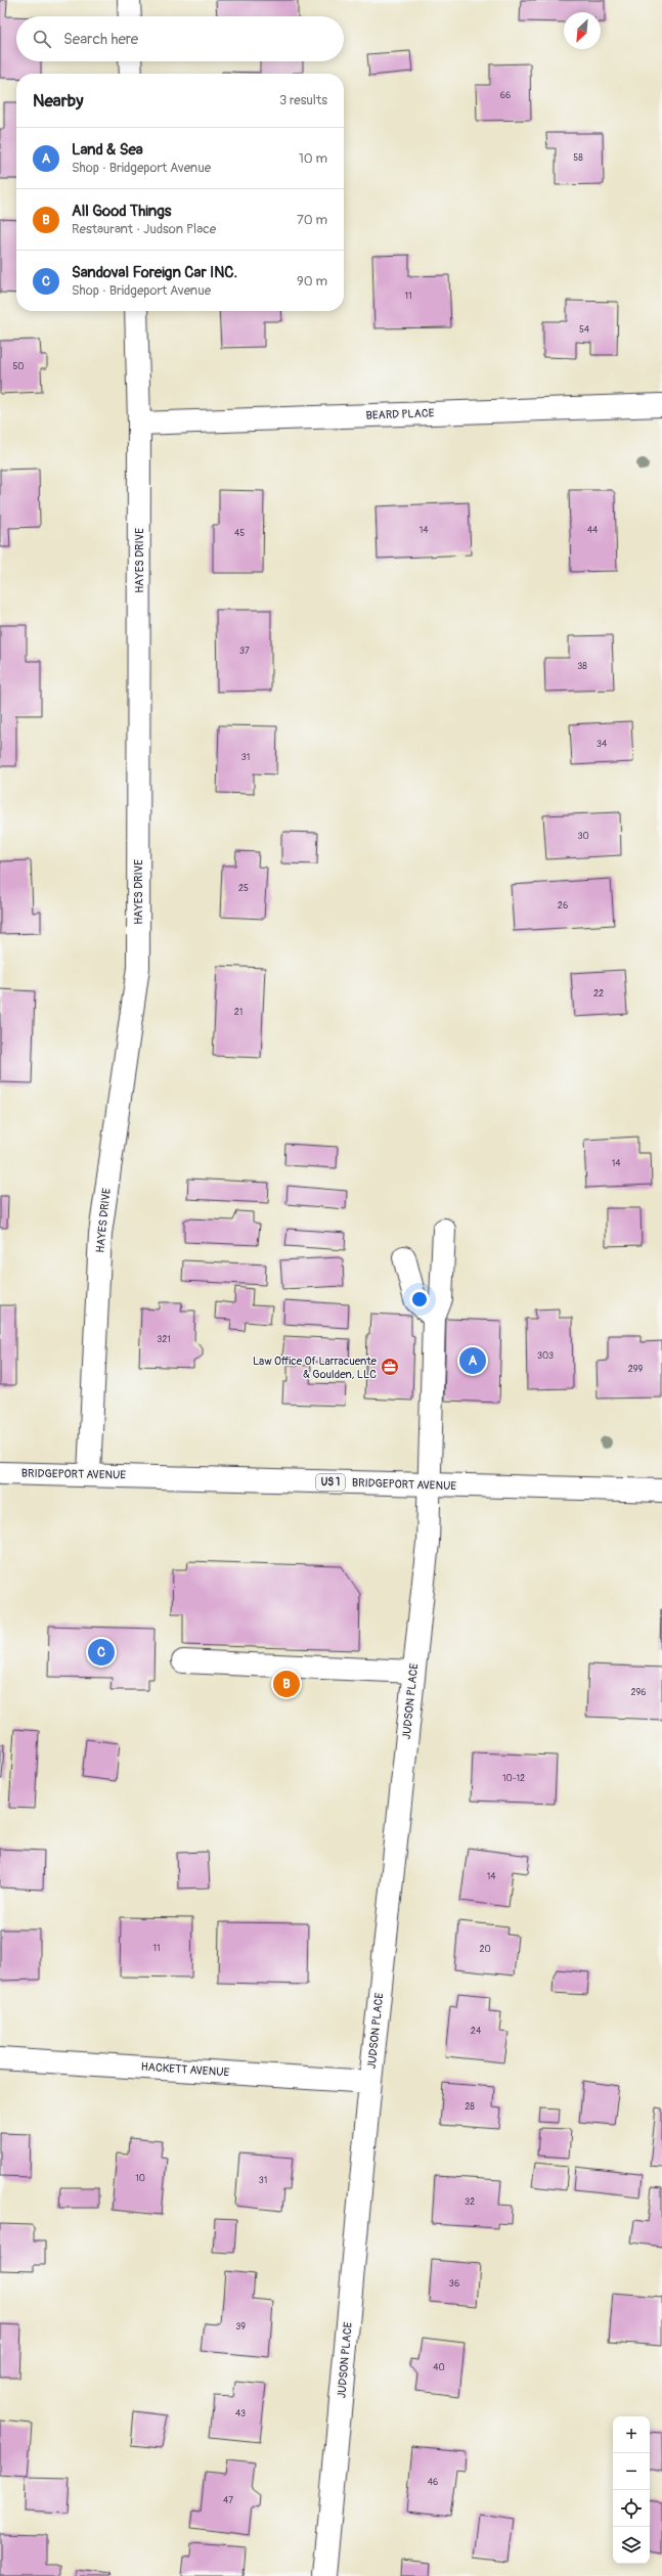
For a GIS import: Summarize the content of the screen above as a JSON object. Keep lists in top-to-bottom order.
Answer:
{
  "streets": {
    "street": [
      "BEARD PLACE",
      "HAYES DRIVE",
      "BRIDGEPORT AVENUE",
      "US 1",
      "JUDSON PLACE",
      "HACKETT AVENUE"
    ]
  },
  "crossings": [
    ["BEARD PLACE", "HAYES DRIVE"],
    ["HAYES DRIVE", "BRIDGEPORT AVENUE"],
    ["BRIDGEPORT AVENUE", "JUDSON PLACE"],
    ["JUDSON PLACE", "HACKETT AVENUE"]
  ],
  "places": {
    "office": ["Law Office Of Larracuente & Goulden, LLC"]
  },
  "house_numbers": [
    "66",
    "58",
    "11",
    "54",
    "50",
    "14",
    "44",
    "45",
    "37",
    "38",
    "34",
    "31",
    "30",
    "25",
    "26",
    "22",
    "21",
    "14",
    "321",
    "303",
    "299",
    "296",
    "10-12",
    "14",
    "11",
    "20",
    "24",
    "28",
    "10",
    "31",
    "32",
    "36",
    "39",
    "40",
    "43",
    "46",
    "47"
  ],
  "north": "bottom left",
  "page": {
    "search": "Search here",
    "heading": ["Nearby", "3 results"],
    "list": [
      {
        "mark": "A",
        "name": "Land & Sea",
        "note": "Shop · Bridgeport Avenue",
        "value": "10 m"
      },
      {
        "mark": "B",
        "name": "All Good Things",
        "note": "Restaurant · Judson Place",
        "value": "70 m"
      },
      {
        "mark": "C",
        "name": "Sandoval Foreign Car INC.",
        "note": "Shop · Bridgeport Avenue",
        "value": "90 m"
      }
    ],
    "pins": ["A", "C", "B"],
    "map_buttons": ["+", "−"]
  }
}
